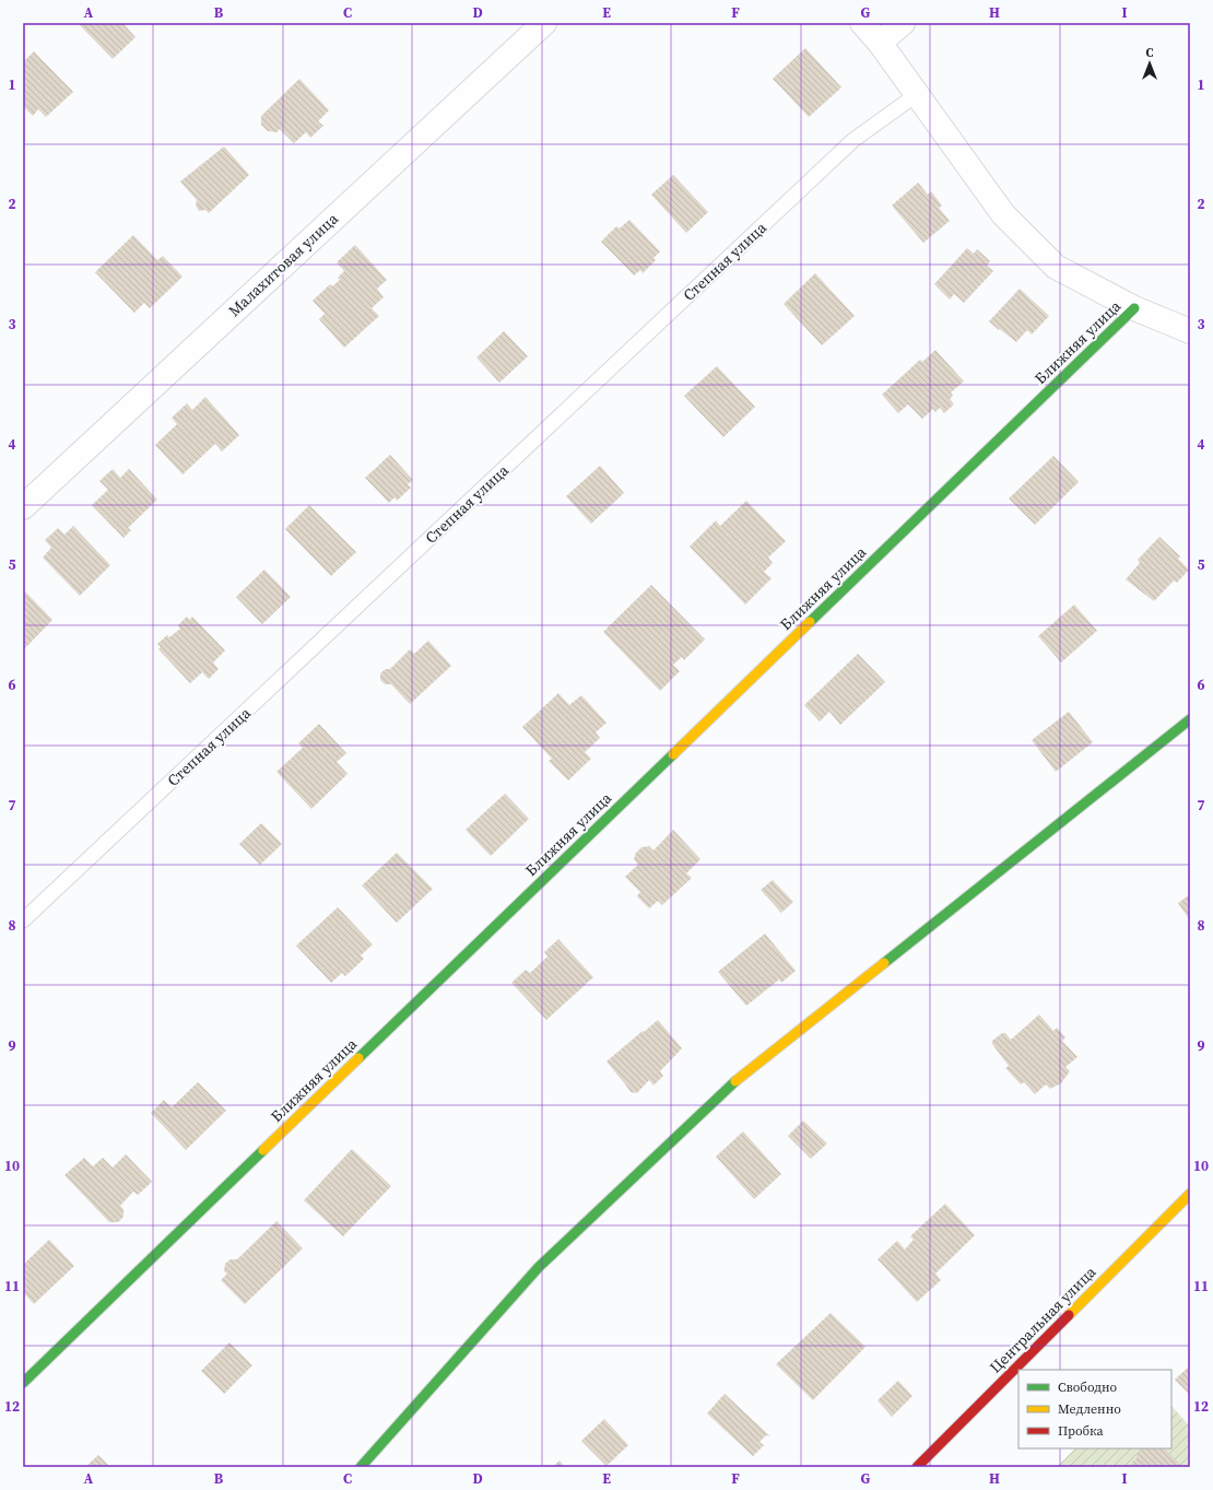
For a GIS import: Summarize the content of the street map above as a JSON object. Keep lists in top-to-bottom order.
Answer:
{
  "streets": {
    "street": ["Малахитовая улица", "Ближняя улица", "Центральная улица"],
    "lane": ["Степная улица"]
  },
  "legend": ["Свободно", "Медленно", "Пробка"],
  "north": "top",
  "grid": {
    "columns": [
      "A",
      "B",
      "C",
      "D",
      "E",
      "F",
      "G",
      "H",
      "I"
    ],
    "rows": [
      "1",
      "2",
      "3",
      "4",
      "5",
      "6",
      "7",
      "8",
      "9",
      "10",
      "11",
      "12"
    ]
  }
}
